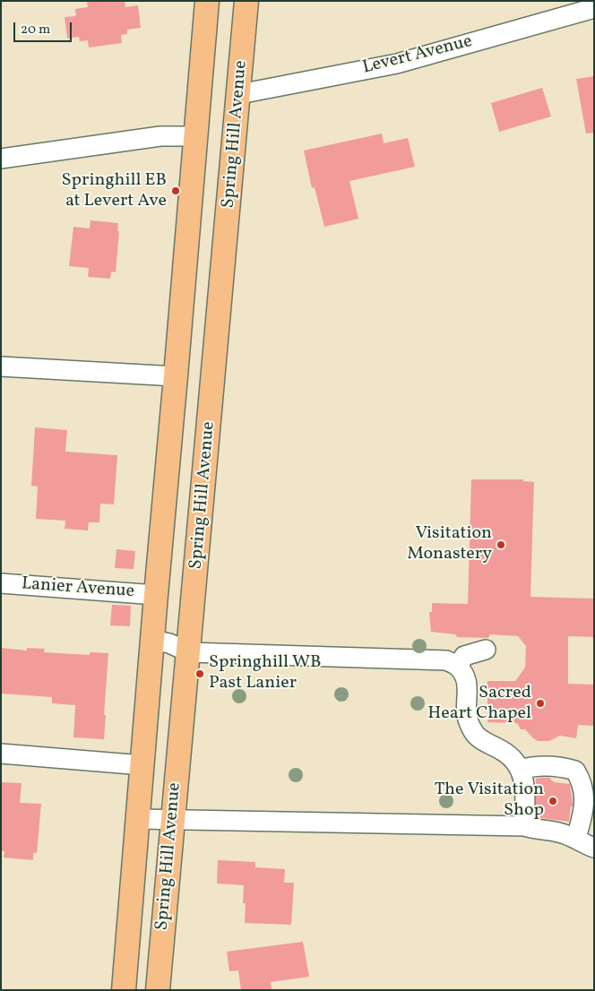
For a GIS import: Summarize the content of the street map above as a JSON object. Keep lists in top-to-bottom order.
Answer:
{
  "streets": {
    "main road": ["Spring Hill Avenue"],
    "street": ["Levert Avenue", "Lanier Avenue"]
  },
  "crossings": [
    ["Levert Avenue", "Spring Hill Avenue"],
    ["Spring Hill Avenue", "Lanier Avenue"]
  ],
  "places": [
    "Springhill EB at Levert Ave",
    "Visitation Monastery",
    "Springhill WB Past Lanier",
    "Sacred Heart Chapel",
    "The Visitation Shop"
  ],
  "scale_bar": "20 m"
}
